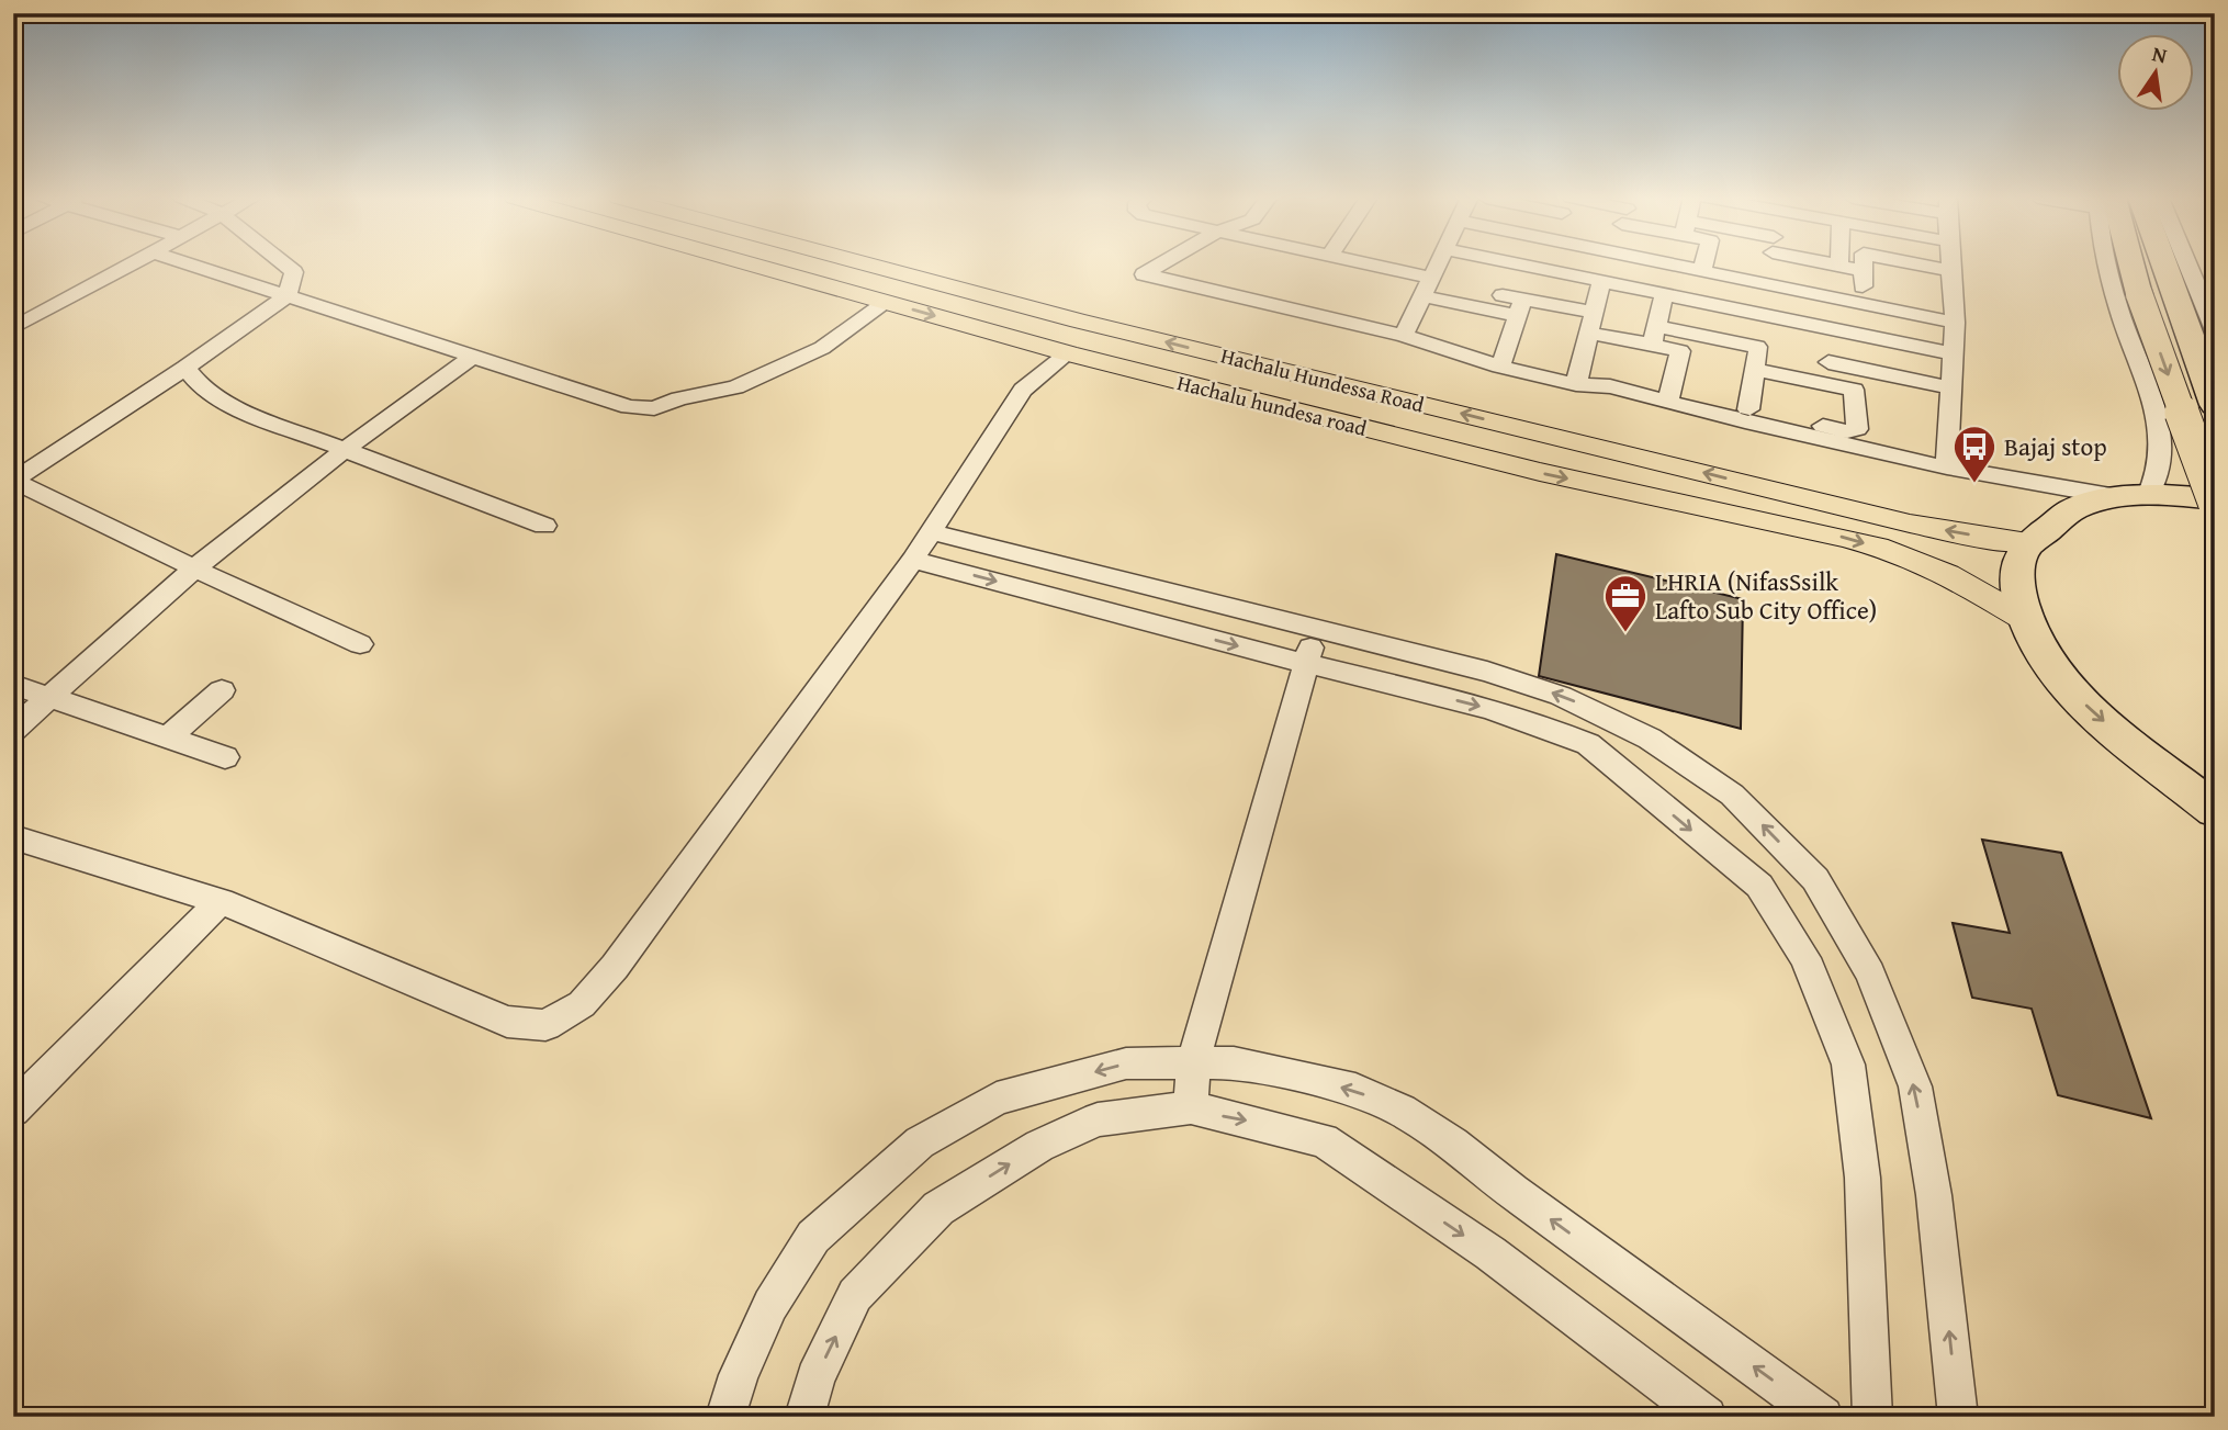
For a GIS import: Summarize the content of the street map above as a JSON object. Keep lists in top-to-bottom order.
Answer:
{
  "streets": {
    "main road": ["Hachalu Hundessa Road", "Hachalu hundesa road"]
  },
  "one_way": ["Hachalu Hundessa Road", "Hachalu hundesa road"],
  "places": {
    "bus stop": ["Bajaj stop"],
    "office": ["LHRIA (NifasSsilk Lafto Sub City Office)"]
  },
  "north": "top"
}
